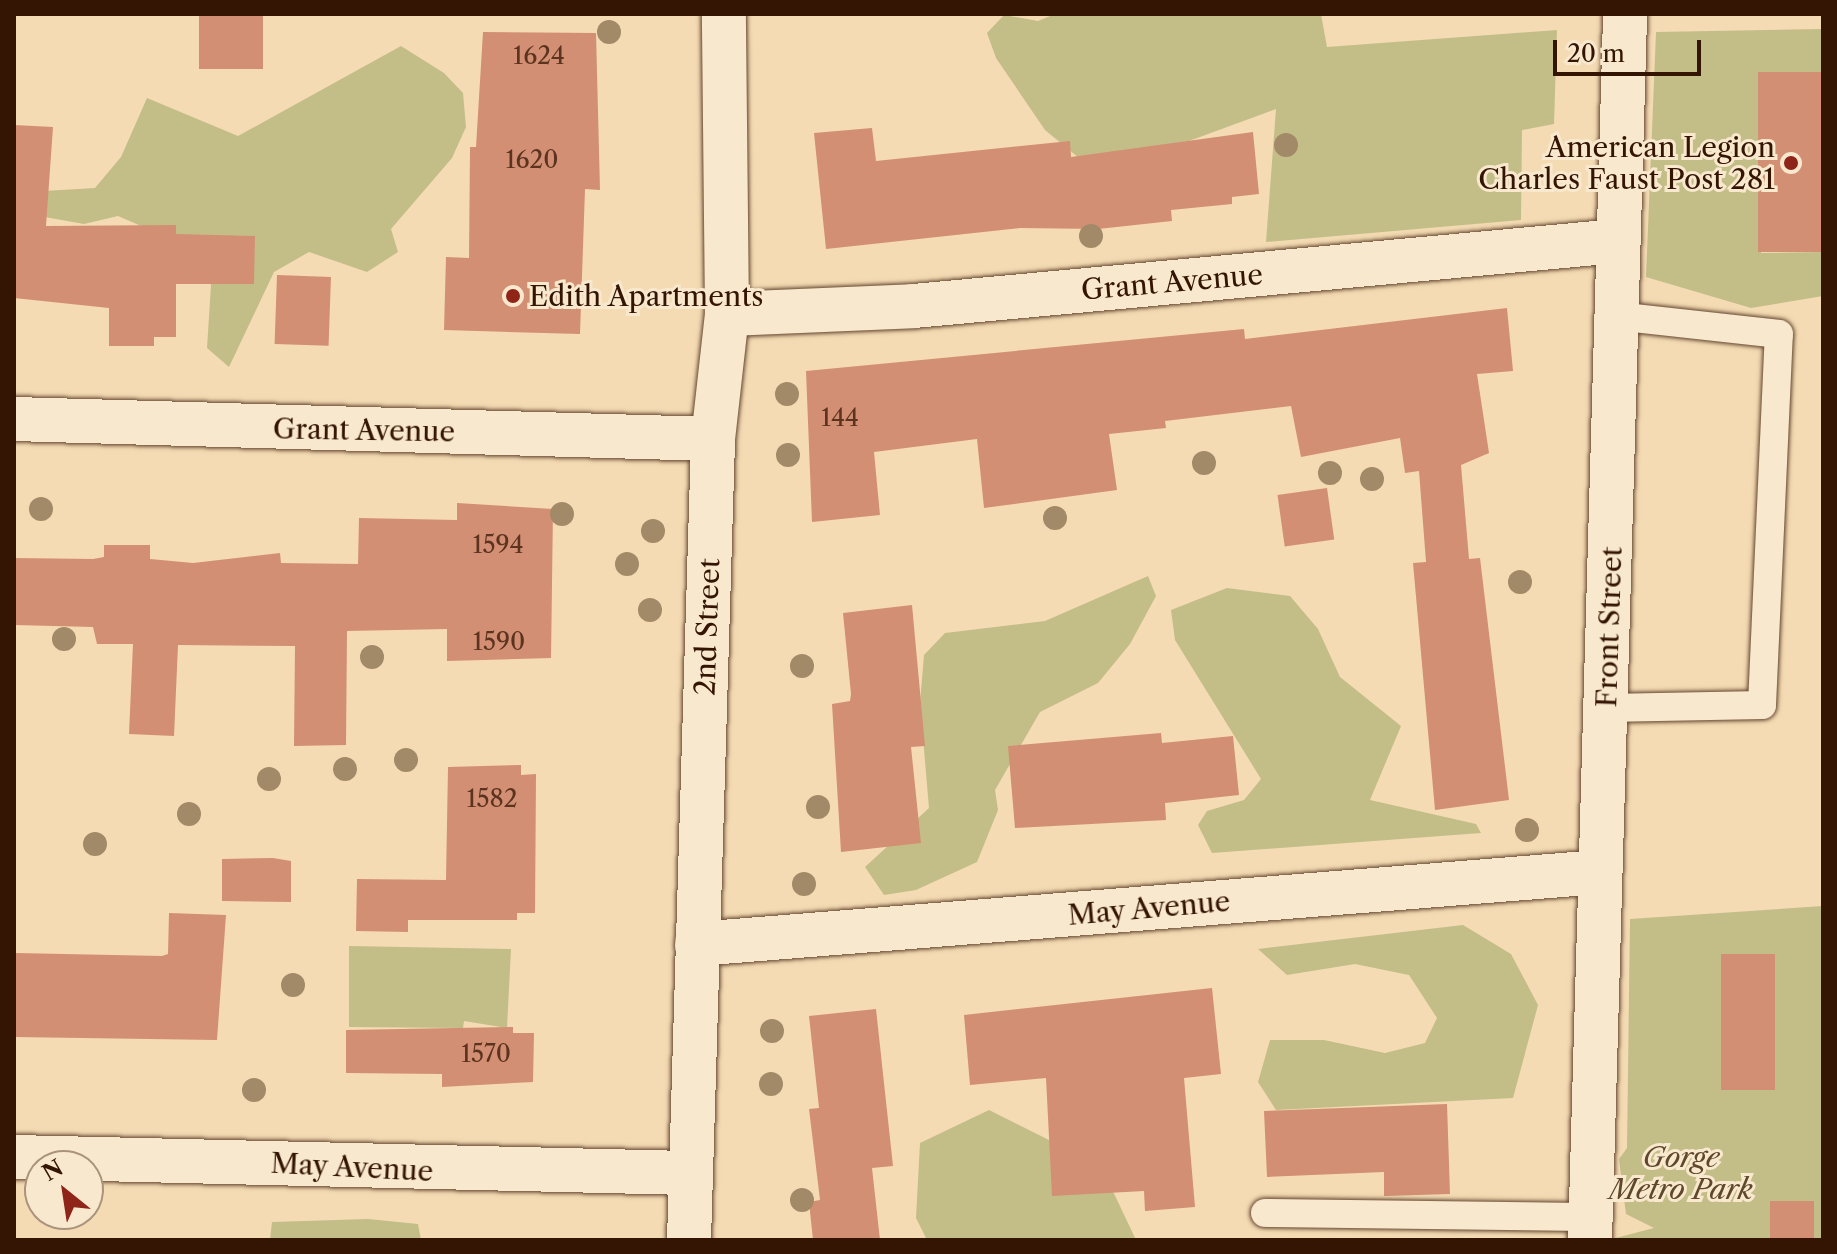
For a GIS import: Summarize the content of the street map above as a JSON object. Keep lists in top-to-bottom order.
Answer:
{
  "streets": {
    "street": [
      "Grant Avenue",
      "2nd Street",
      "Front Street",
      "May Avenue"
    ]
  },
  "crossings": [
    ["Grant Avenue", "2nd Street"],
    ["Grant Avenue", "Front Street"],
    ["2nd Street", "May Avenue"],
    ["Front Street", "May Avenue"]
  ],
  "parks": ["Gorge Metro Park"],
  "places": ["American Legion Charles Faust Post 281", "Edith Apartments"],
  "house_numbers": [
    "1624",
    "1620",
    "144",
    "1594",
    "1590",
    "1582",
    "1570"
  ],
  "scale_bar": "20 m",
  "north": "top left"
}
